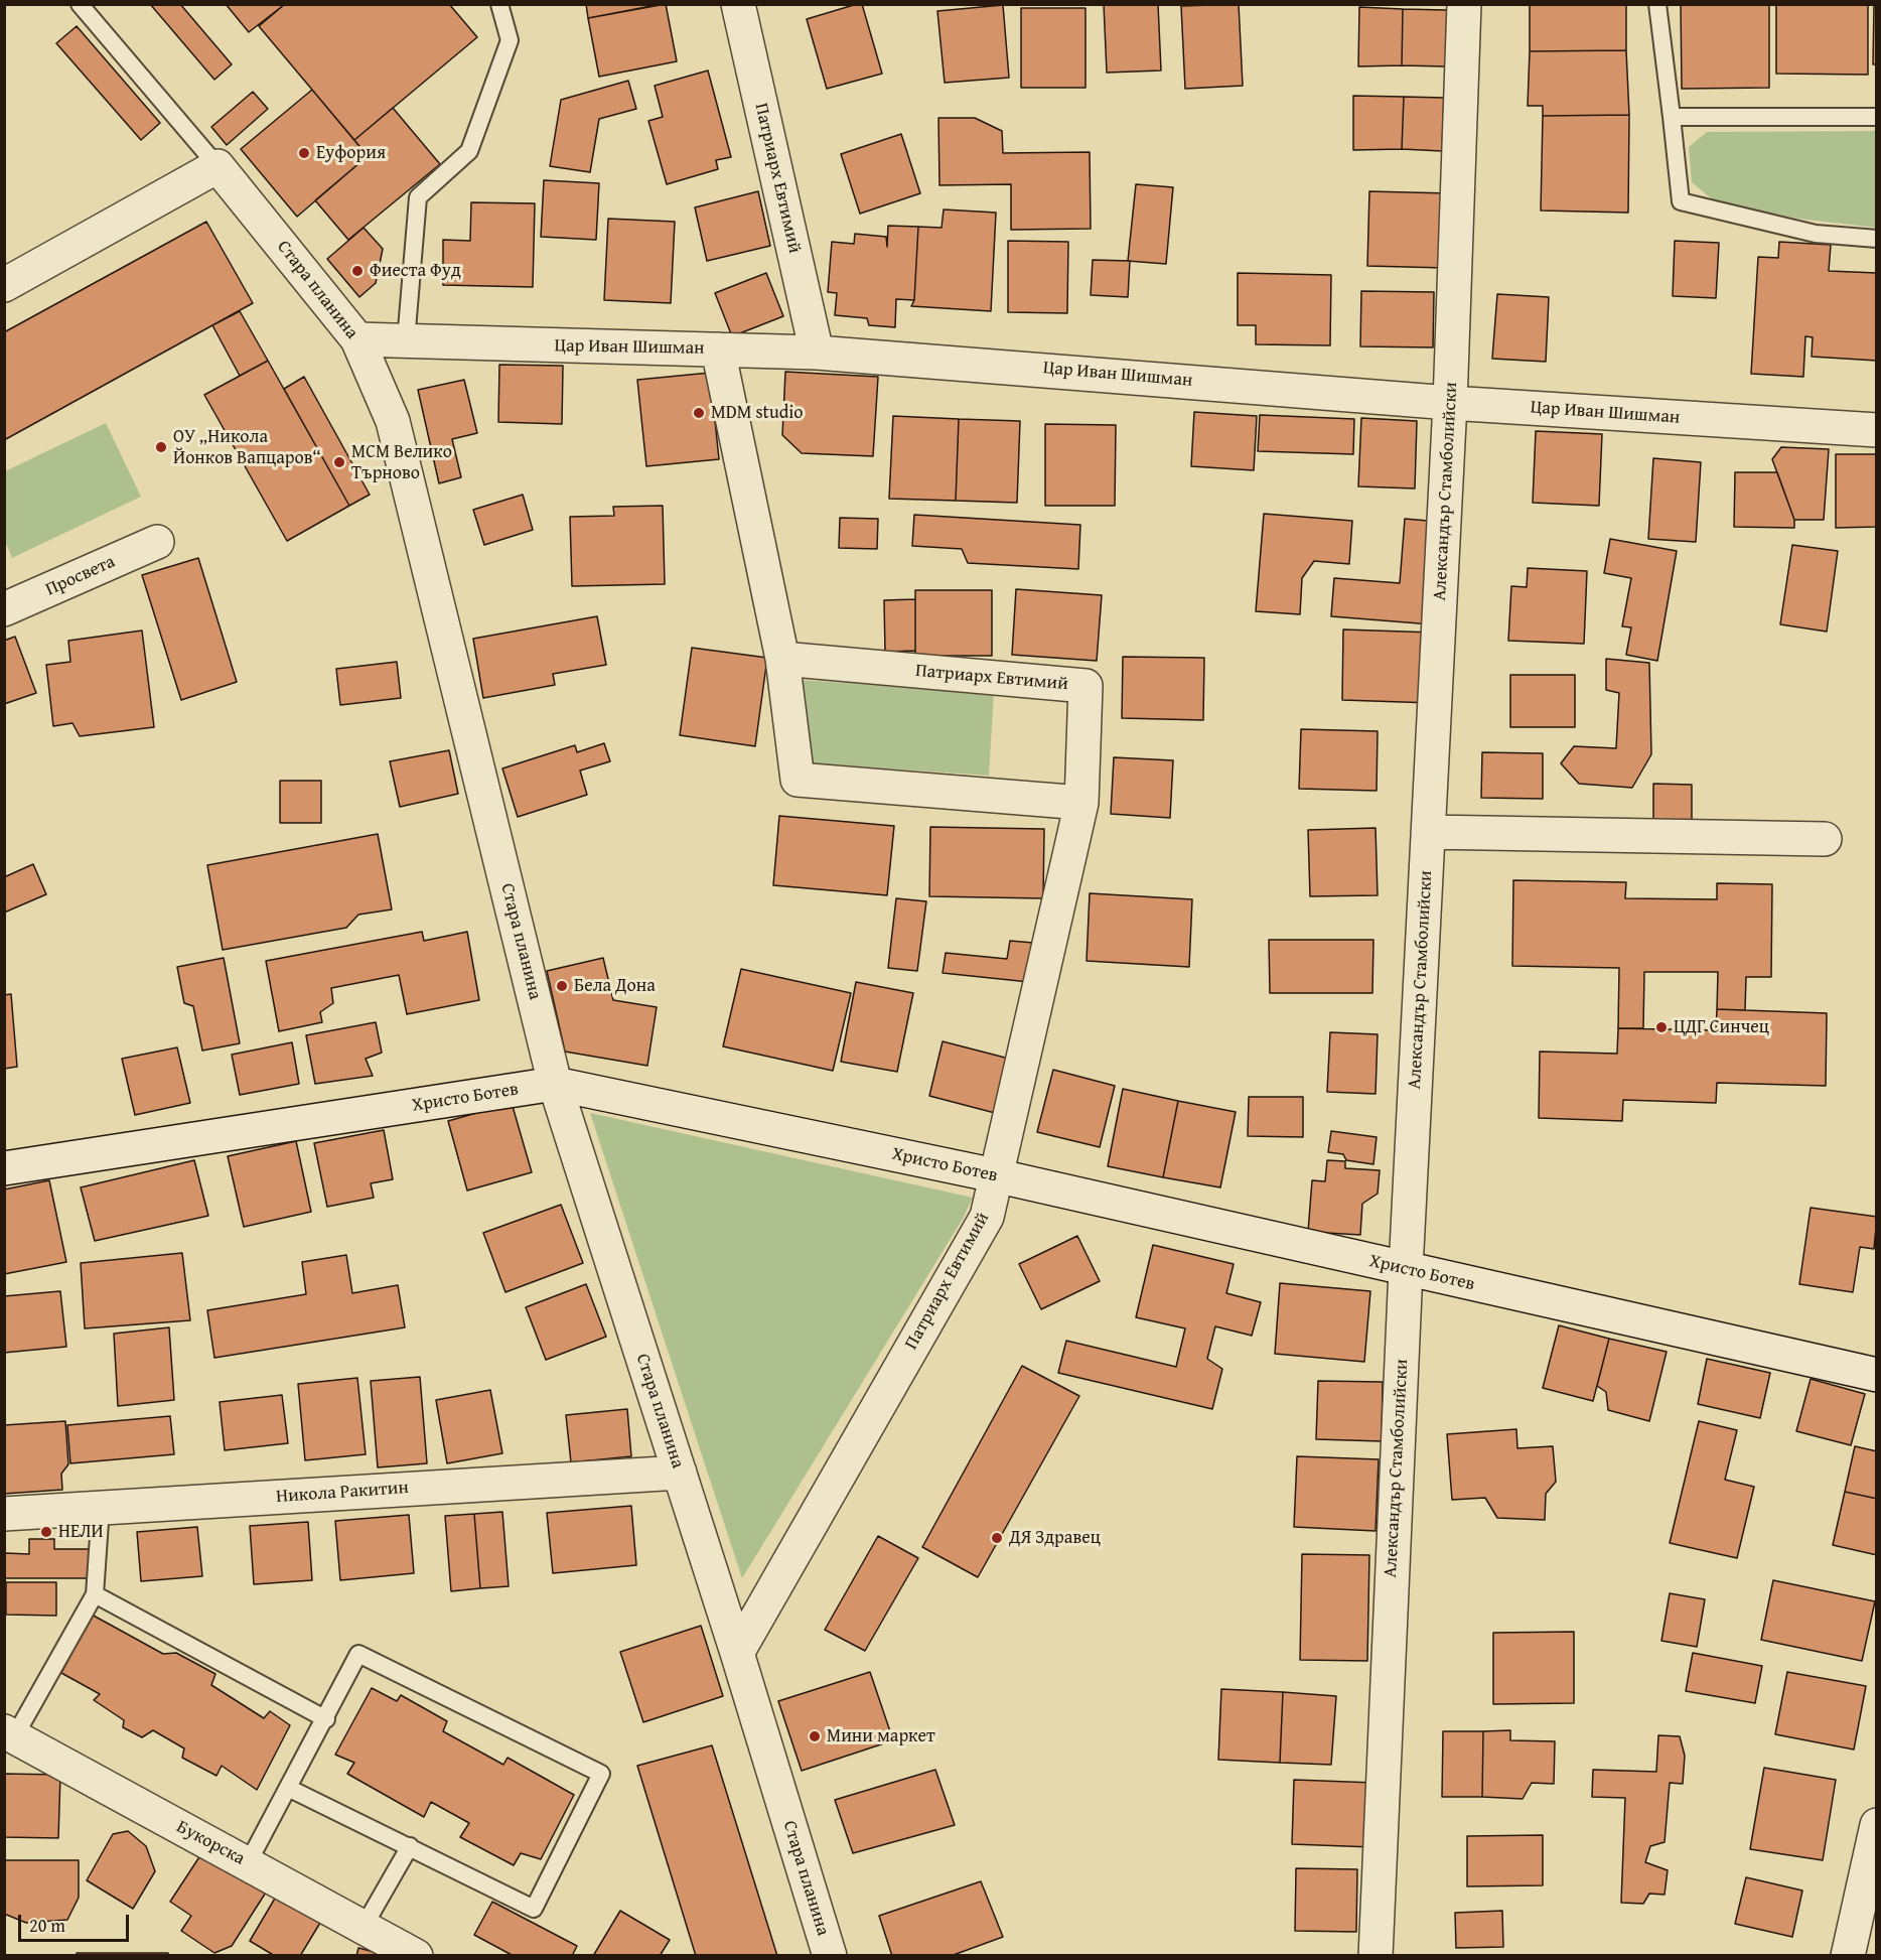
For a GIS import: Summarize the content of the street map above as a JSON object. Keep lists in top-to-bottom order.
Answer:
{
  "streets": {
    "street": [
      "Патриарх Евтимий",
      "Стара планина",
      "Цар Иван Шишман",
      "Александър Стамболийски",
      "Просвета",
      "Христо Ботев",
      "Никола Ракитин",
      "Букорска"
    ]
  },
  "crossings": [
    ["Патриарх Евтимий", "Стара планина"],
    ["Патриарх Евтимий", "Цар Иван Шишман"],
    ["Патриарх Евтимий", "Христо Ботев"],
    ["Стара планина", "Цар Иван Шишман"],
    ["Стара планина", "Христо Ботев"],
    ["Стара планина", "Никола Ракитин"],
    ["Цар Иван Шишман", "Александър Стамболийски"],
    ["Александър Стамболийски", "Христо Ботев"]
  ],
  "places": [
    "Еуфория",
    "Фиеста Фуд",
    "MDM studio",
    "ОУ „Никола Йонков Вапцаров“",
    "МСМ Велико Търново",
    "Бела Дона",
    "ЦДГ Синчец",
    "НЕЛИ",
    "ДЯ Здравец",
    "Мини маркет"
  ],
  "scale_bar": "20 m"
}
